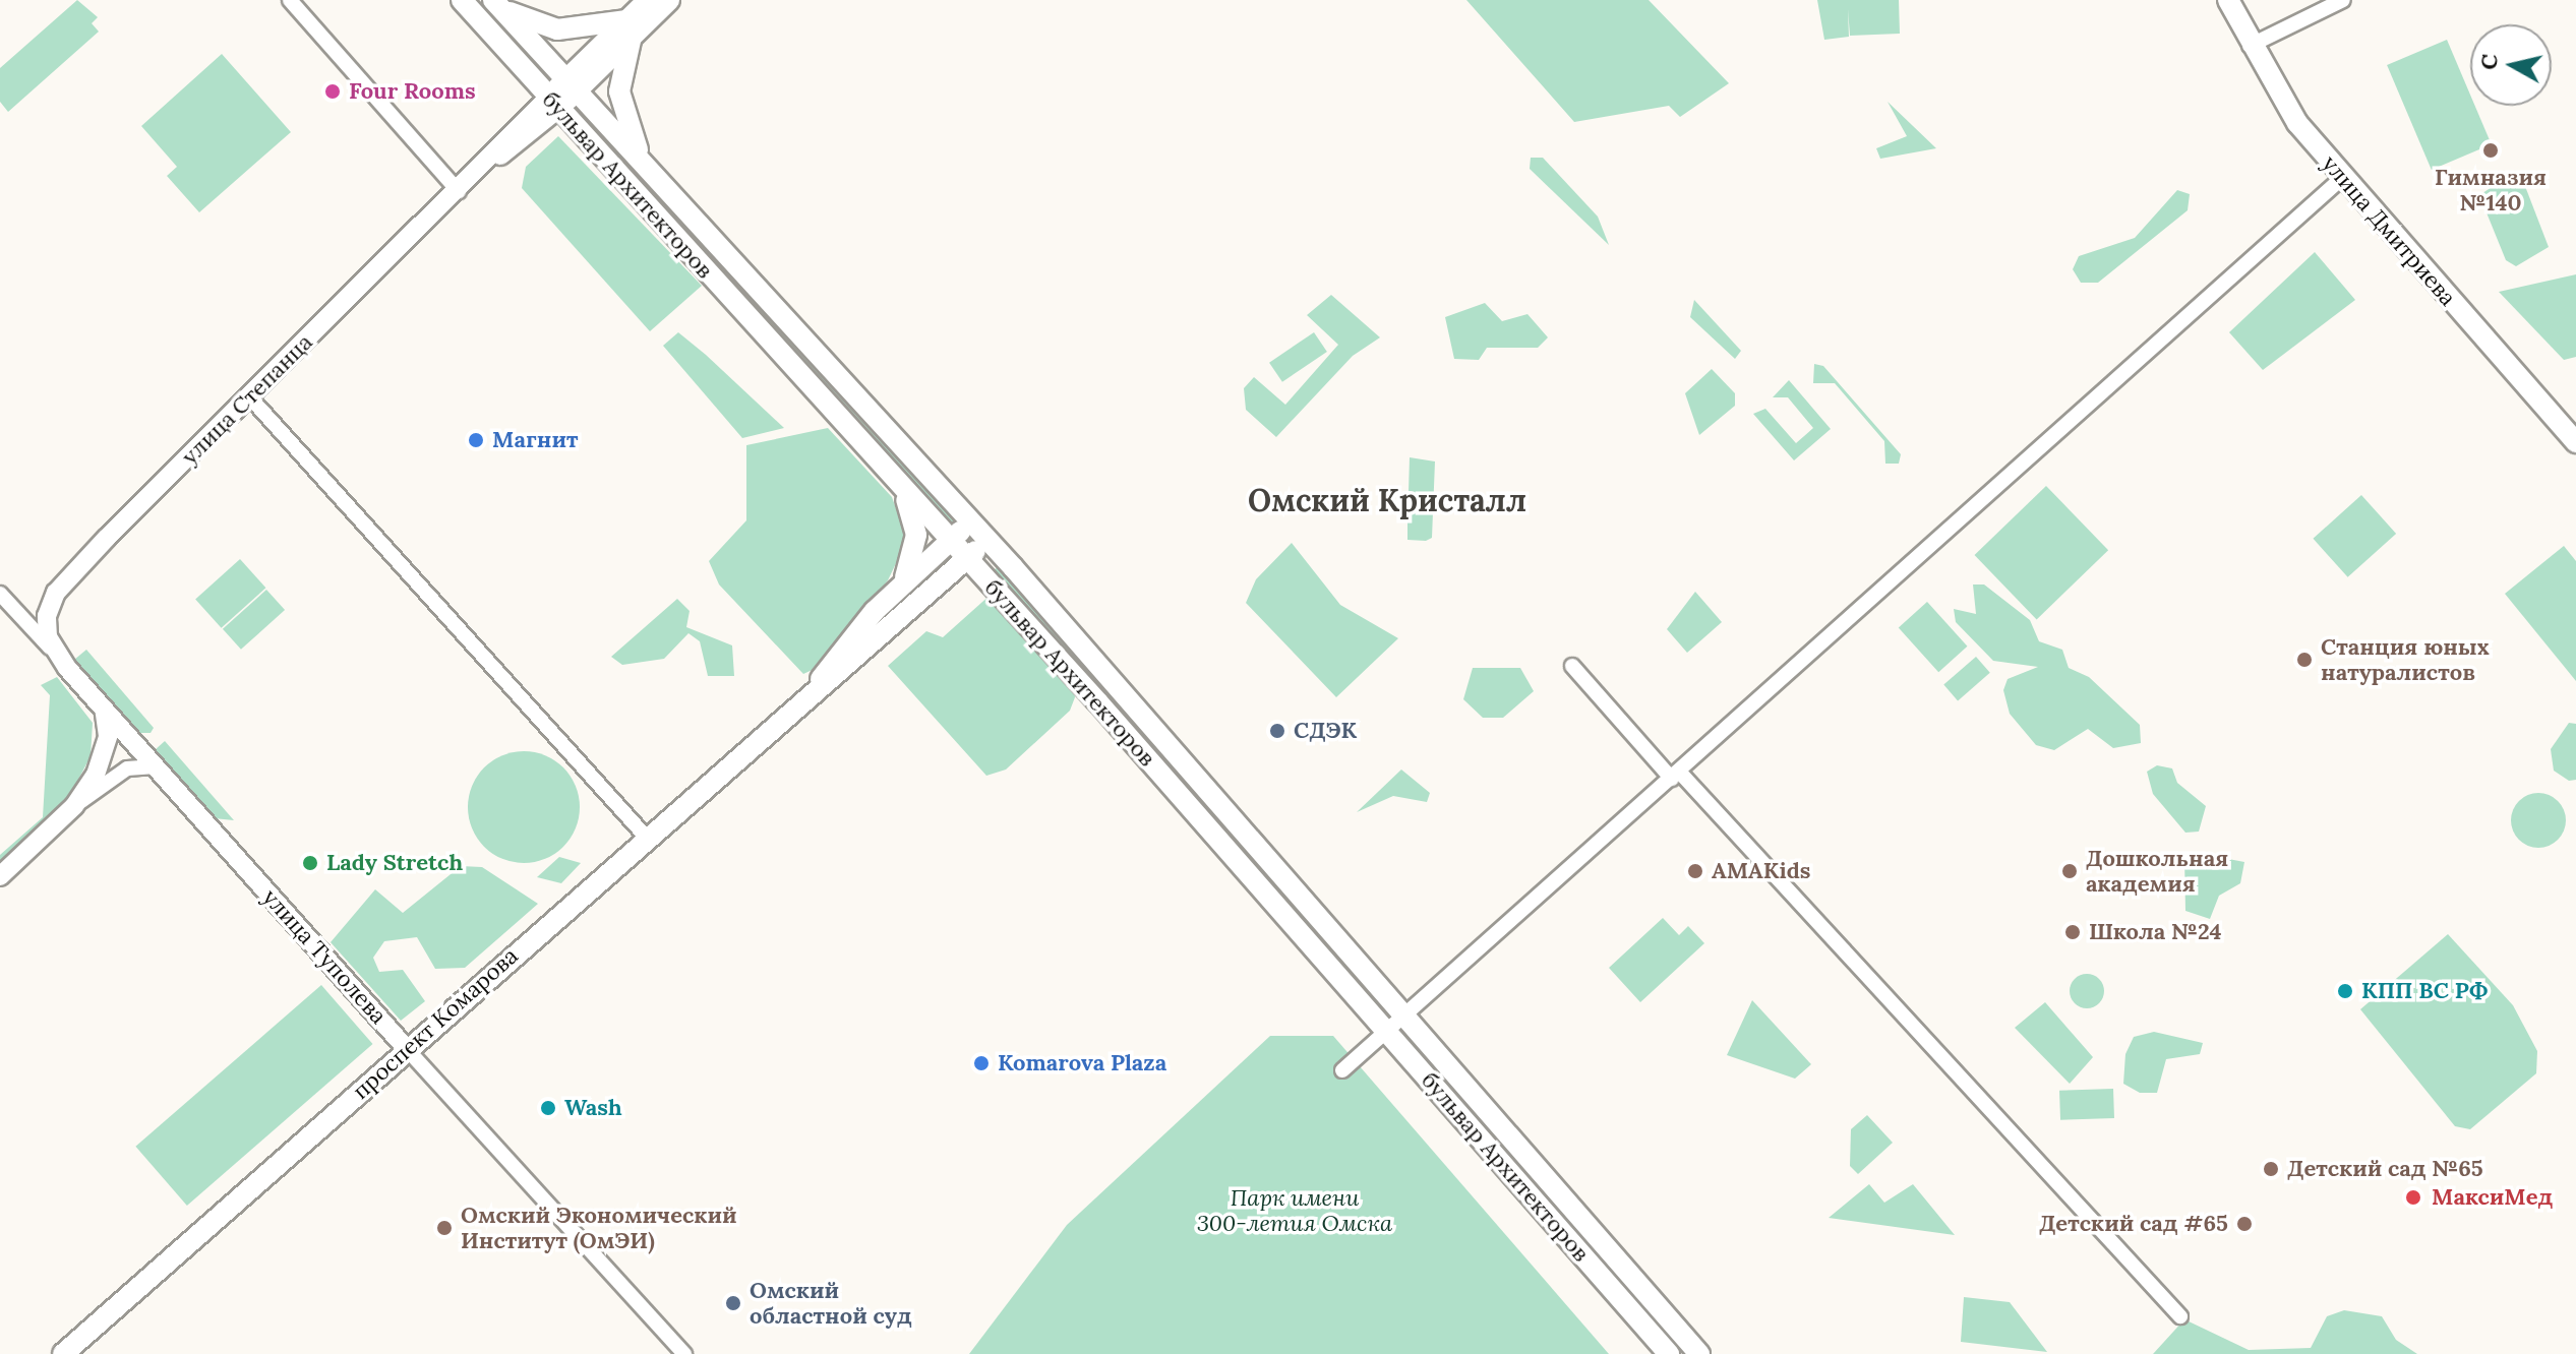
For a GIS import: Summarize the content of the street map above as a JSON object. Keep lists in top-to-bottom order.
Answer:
{
  "streets": {
    "main road": ["бульвар Архитекторов", "улица Дмитриева", "проспект Комарова"],
    "street": ["улица Степанца", "улица Туполева"]
  },
  "crossings": [
    ["бульвар Архитекторов", "улица Степанца"],
    ["бульвар Архитекторов", "проспект Комарова"],
    ["улица Туполева", "проспект Комарова"]
  ],
  "districts": ["Омский Кристалл"],
  "parks": ["Парк имени 300-летия Омска"],
  "places": [
    "Four Rooms",
    "Гимназия №140",
    "Магнит",
    "Станция юных натуралистов",
    "СДЭК",
    "Lady Stretch",
    "AMAKids",
    "Дошкольная академия",
    "Школа №24",
    "КПП ВС РФ",
    "Komarova Plaza",
    "Wash",
    "Детский сад №65",
    "МаксиМед",
    "Детский сад #65",
    "Омский Экономический Институт (ОмЭИ)",
    "Омский областной суд"
  ],
  "north": "left"
}
